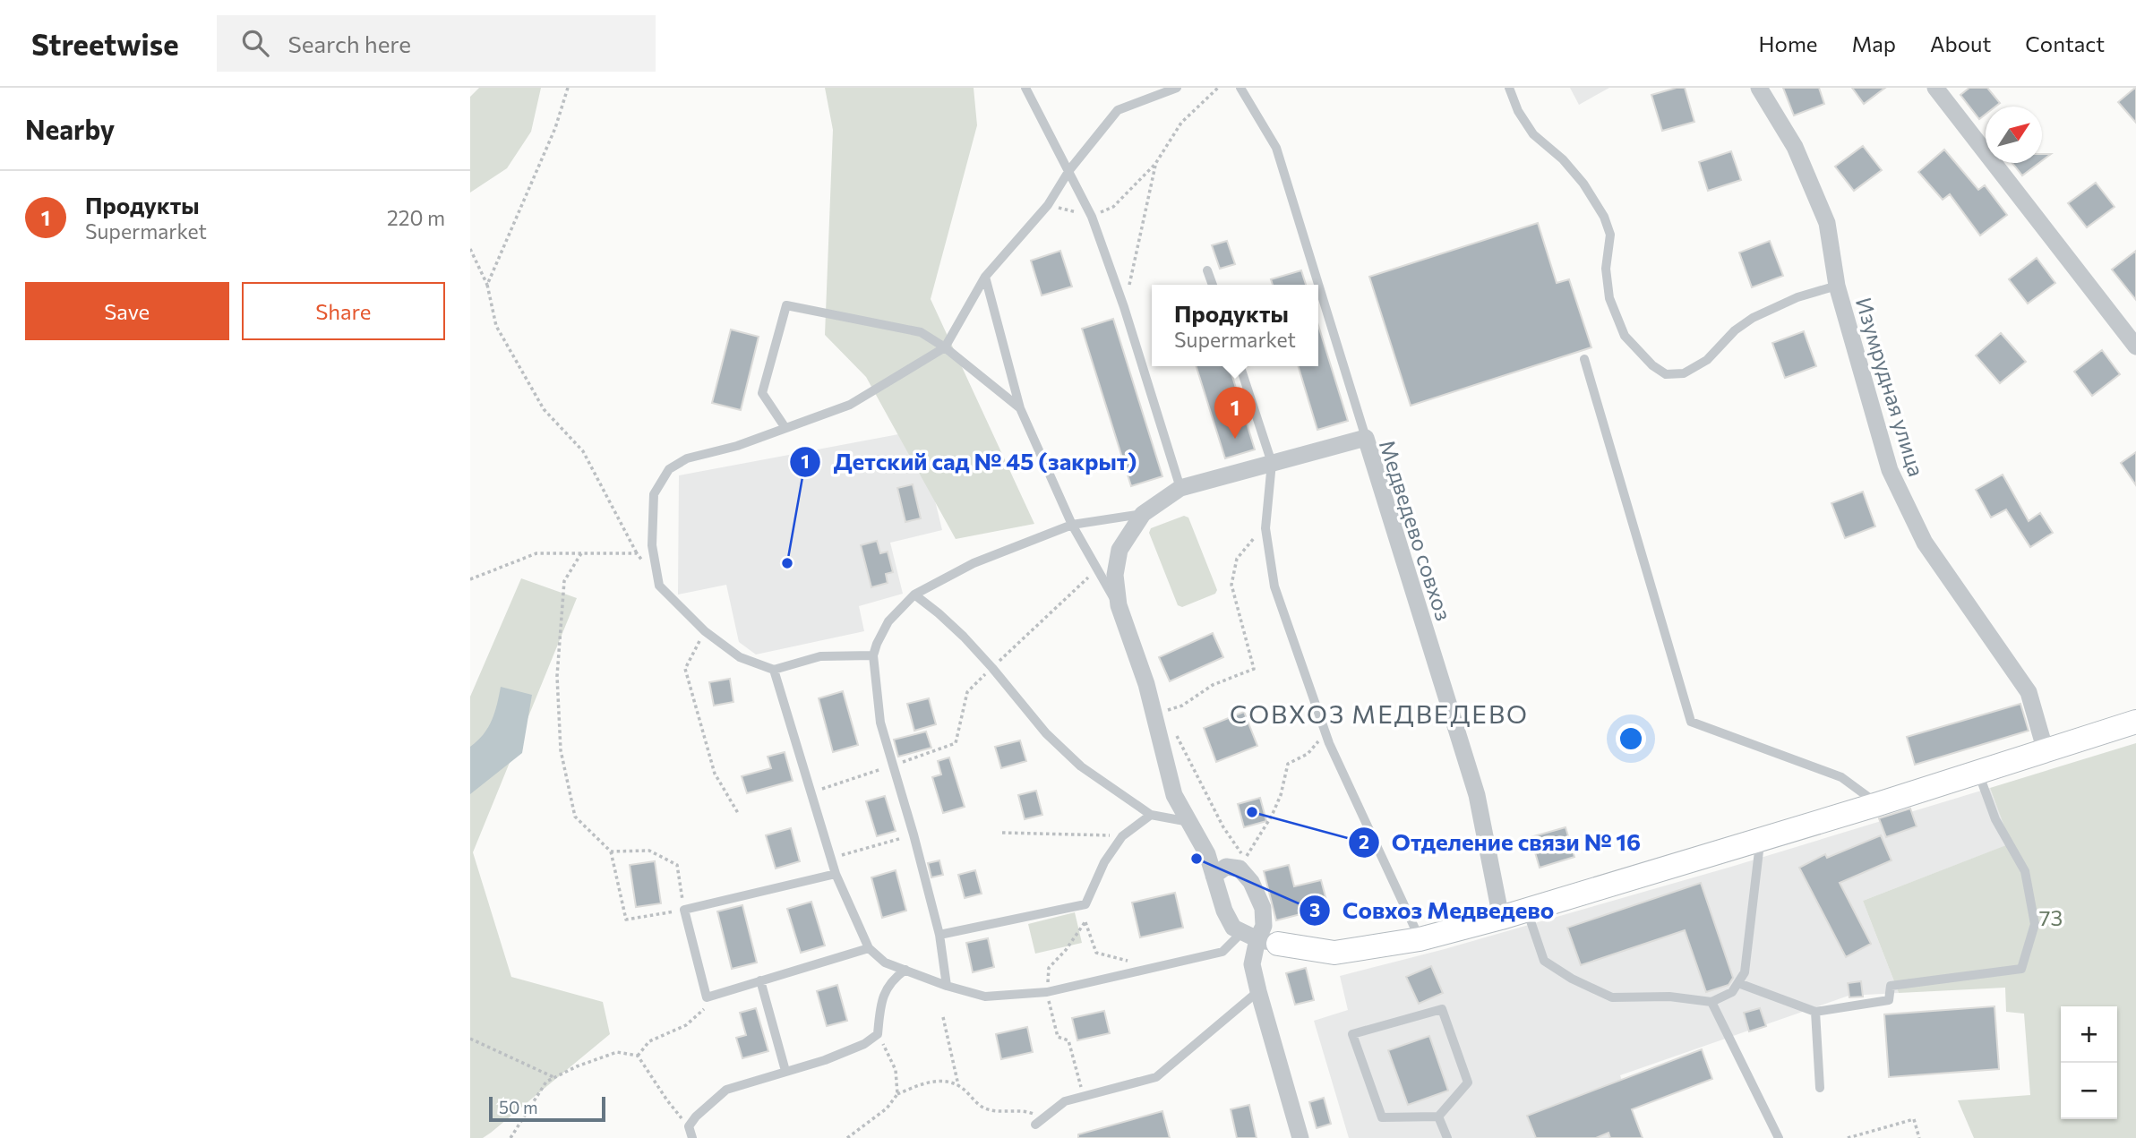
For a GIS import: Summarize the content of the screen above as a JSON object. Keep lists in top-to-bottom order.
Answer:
{
  "streets": {
    "street": ["Изумрудная улица", "Медведево совхоз"]
  },
  "districts": ["СОВХОЗ МЕДВЕДЕВО"],
  "parks": ["73"],
  "places": ["Детский сад № 45 (закрыт)", "Отделение связи № 16", "Совхоз Медведево"],
  "scale_bar": "50 m",
  "north": "top right",
  "page": {
    "header": "Streetwise",
    "search": "Search here",
    "nav": [
      "Home",
      "Map",
      "About",
      "Contact"
    ],
    "heading": "Nearby",
    "list": [
      {
        "mark": "1",
        "name": "Продукты",
        "note": "Supermarket",
        "value": "220 m"
      }
    ],
    "buttons": ["Save", "Share"],
    "popup": ["Продукты", "Supermarket"],
    "pins": "1",
    "map_buttons": ["+", "−"],
    "scale": "50 m"
  }
}
